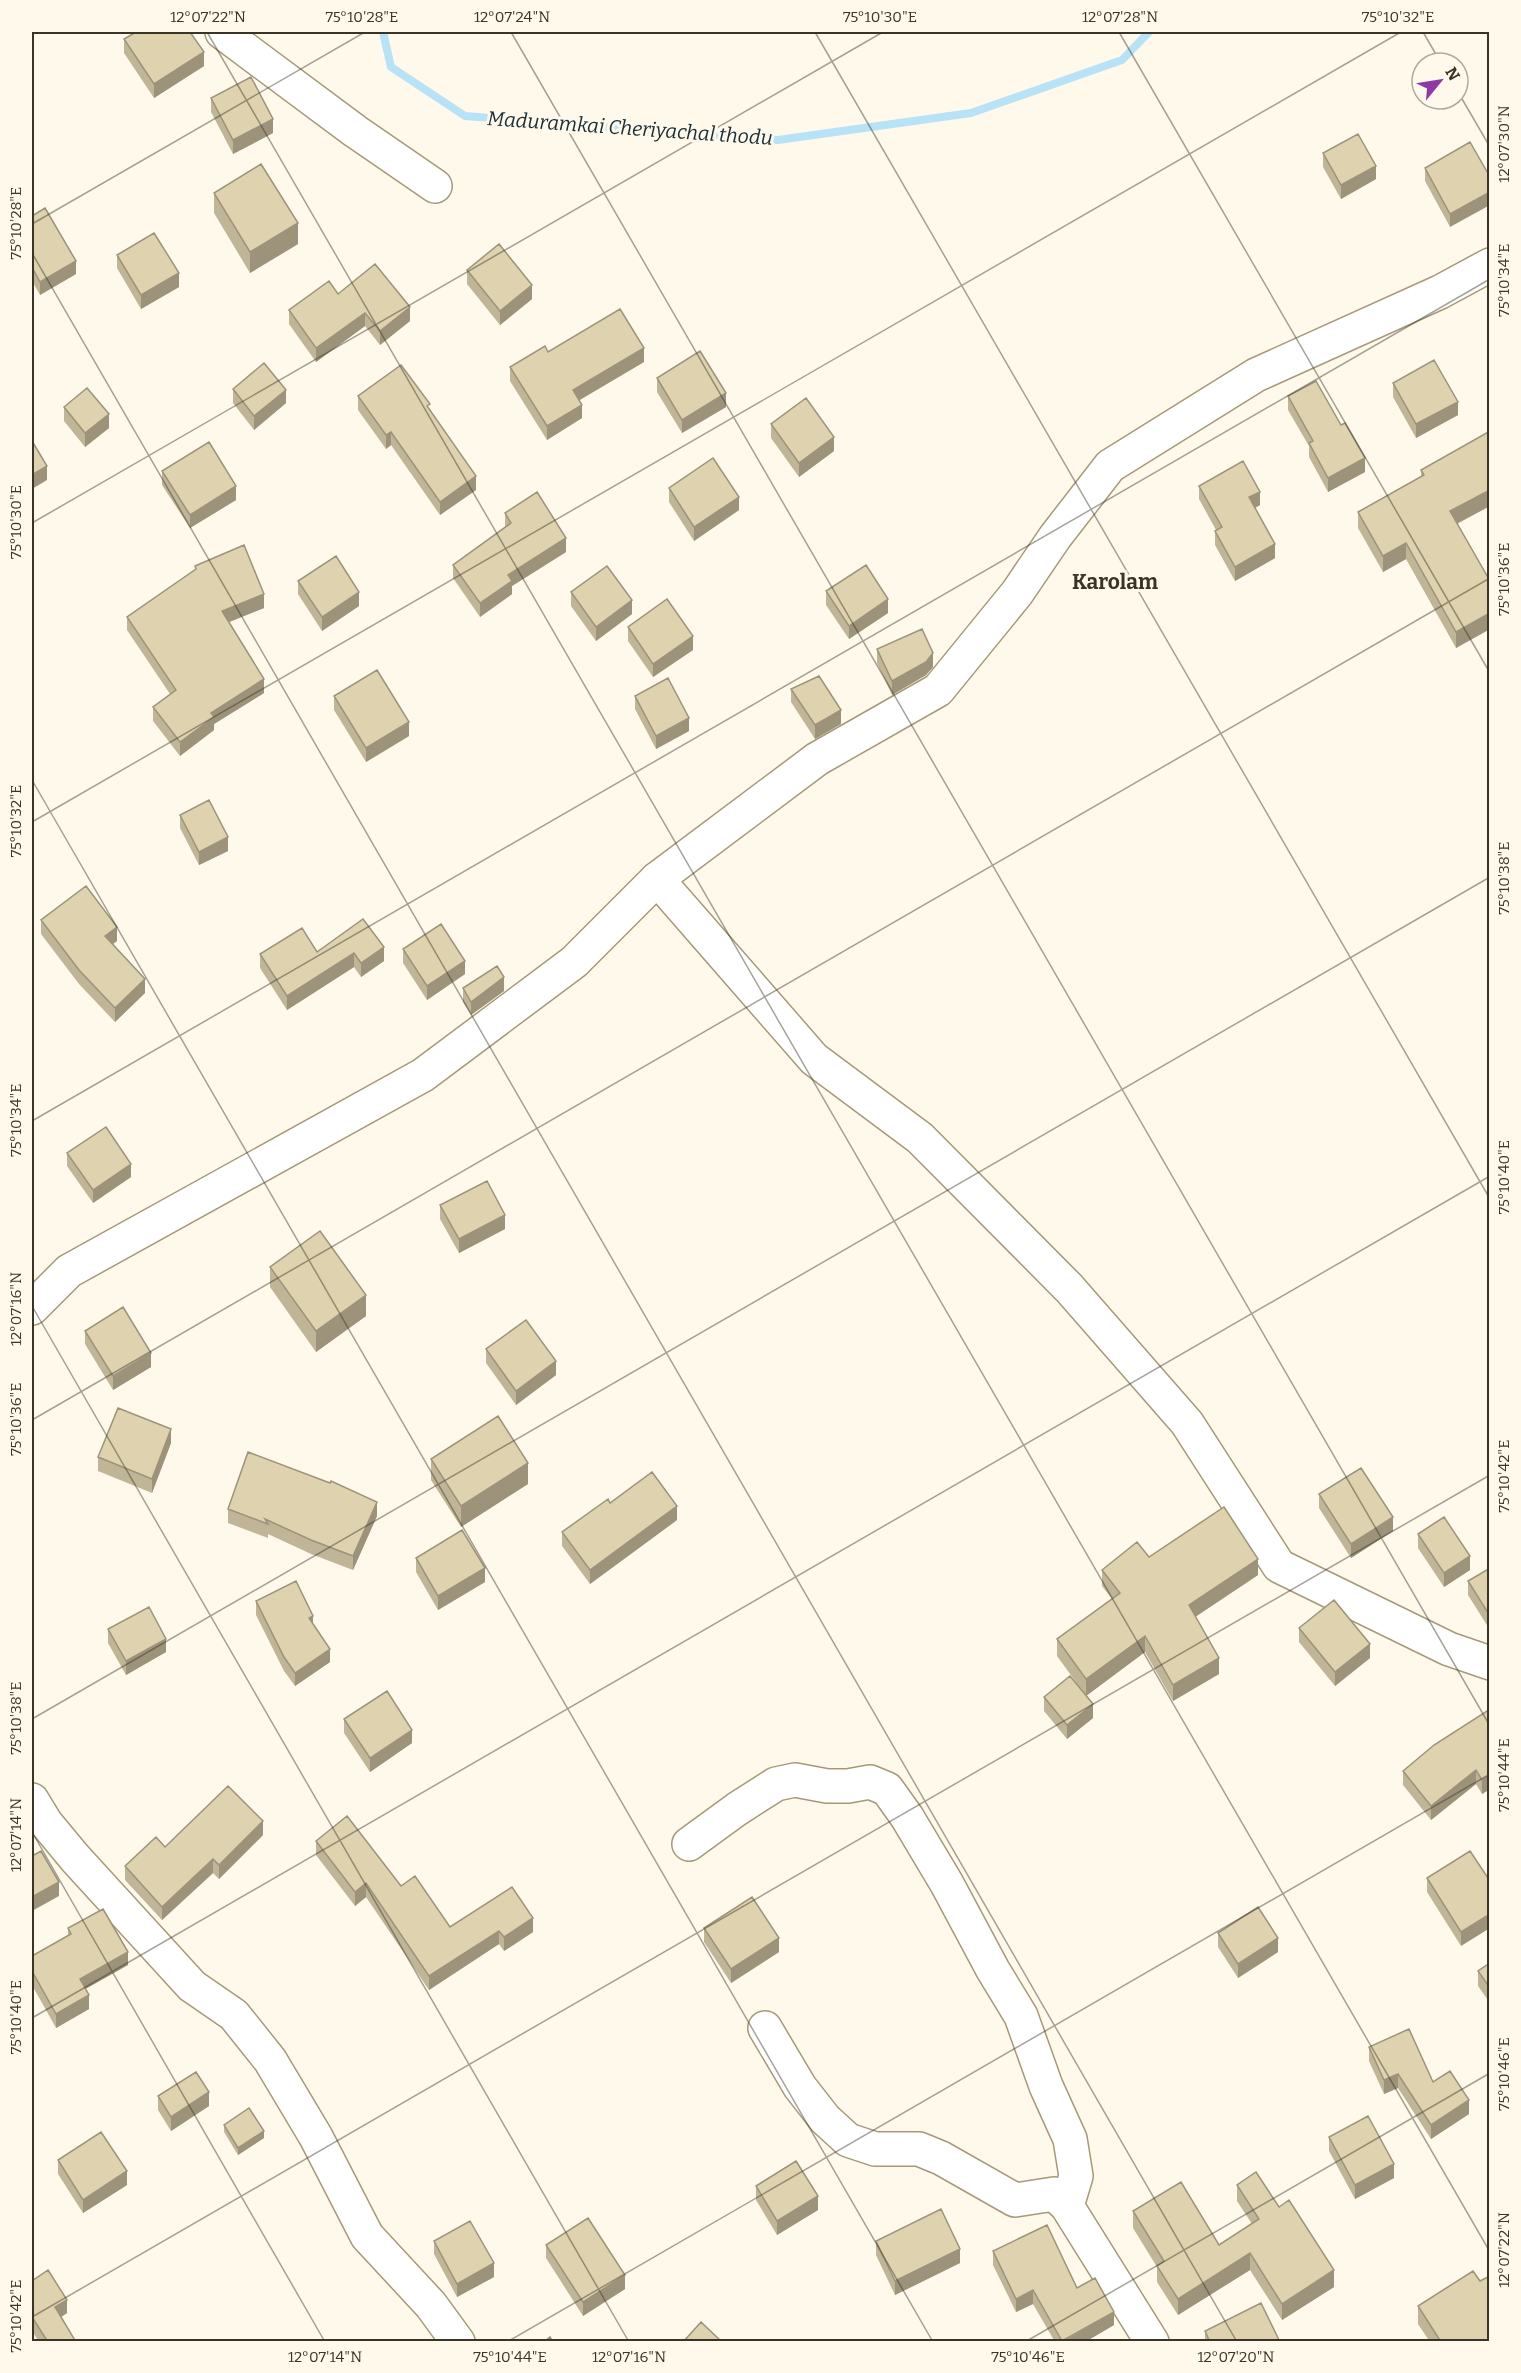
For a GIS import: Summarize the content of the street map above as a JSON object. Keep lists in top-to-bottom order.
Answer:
{
  "districts": ["Karolam"],
  "water": ["Maduramkai Cheriyachal thodu"],
  "north": "top right",
  "coordinates": [
    "12°07'22\"N",
    "75°10'28\"E",
    "12°07'24\"N",
    "75°10'30\"E",
    "12°07'28\"N",
    "75°10'32\"E",
    "12°07'30\"N",
    "75°10'34\"E",
    "75°10'36\"E",
    "75°10'38\"E",
    "75°10'40\"E",
    "12°07'16\"N",
    "75°10'42\"E",
    "75°10'44\"E",
    "12°07'14\"N",
    "75°10'46\"E",
    "12°07'20\"N"
  ]
}
